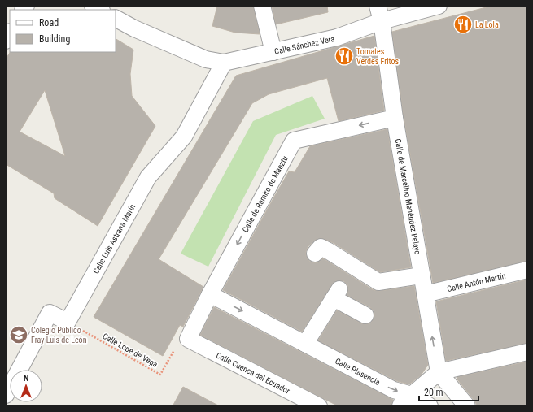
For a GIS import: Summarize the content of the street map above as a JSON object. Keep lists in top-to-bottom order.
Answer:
{
  "streets": {
    "street": [
      "Calle Sánchez Vera",
      "Calle de Ramiro de Maeztu",
      "Calle de Marcelino Menéndez Pelayo",
      "Calle Luis Astrana Marín",
      "Calle Antón Martín",
      "Calle Plasencia",
      "Calle Cuenca del Ecuador"
    ],
    "path": ["Calle Lope de Vega"]
  },
  "crossings": [
    ["Calle Sánchez Vera", "Calle de Marcelino Menéndez Pelayo"],
    ["Calle Sánchez Vera", "Calle Luis Astrana Marín"],
    ["Calle de Ramiro de Maeztu", "Calle de Marcelino Menéndez Pelayo"],
    ["Calle de Ramiro de Maeztu", "Calle Lope de Vega"],
    ["Calle de Ramiro de Maeztu", "Calle Plasencia"],
    ["Calle de Ramiro de Maeztu", "Calle Cuenca del Ecuador"],
    ["Calle de Marcelino Menéndez Pelayo", "Calle Antón Martín"],
    ["Calle Luis Astrana Marín", "Calle Lope de Vega"],
    ["Calle Lope de Vega", "Calle Cuenca del Ecuador"]
  ],
  "one_way": ["Calle de Ramiro de Maeztu", "Calle Plasencia"],
  "places": {
    "restaurant": ["La Lola", "Tomates Verdes Fritos"],
    "school or university": ["Colegio Público Fray Luis de León"]
  },
  "legend": ["Road", "Building"],
  "scale_bar": "20 m",
  "north": "top"
}
